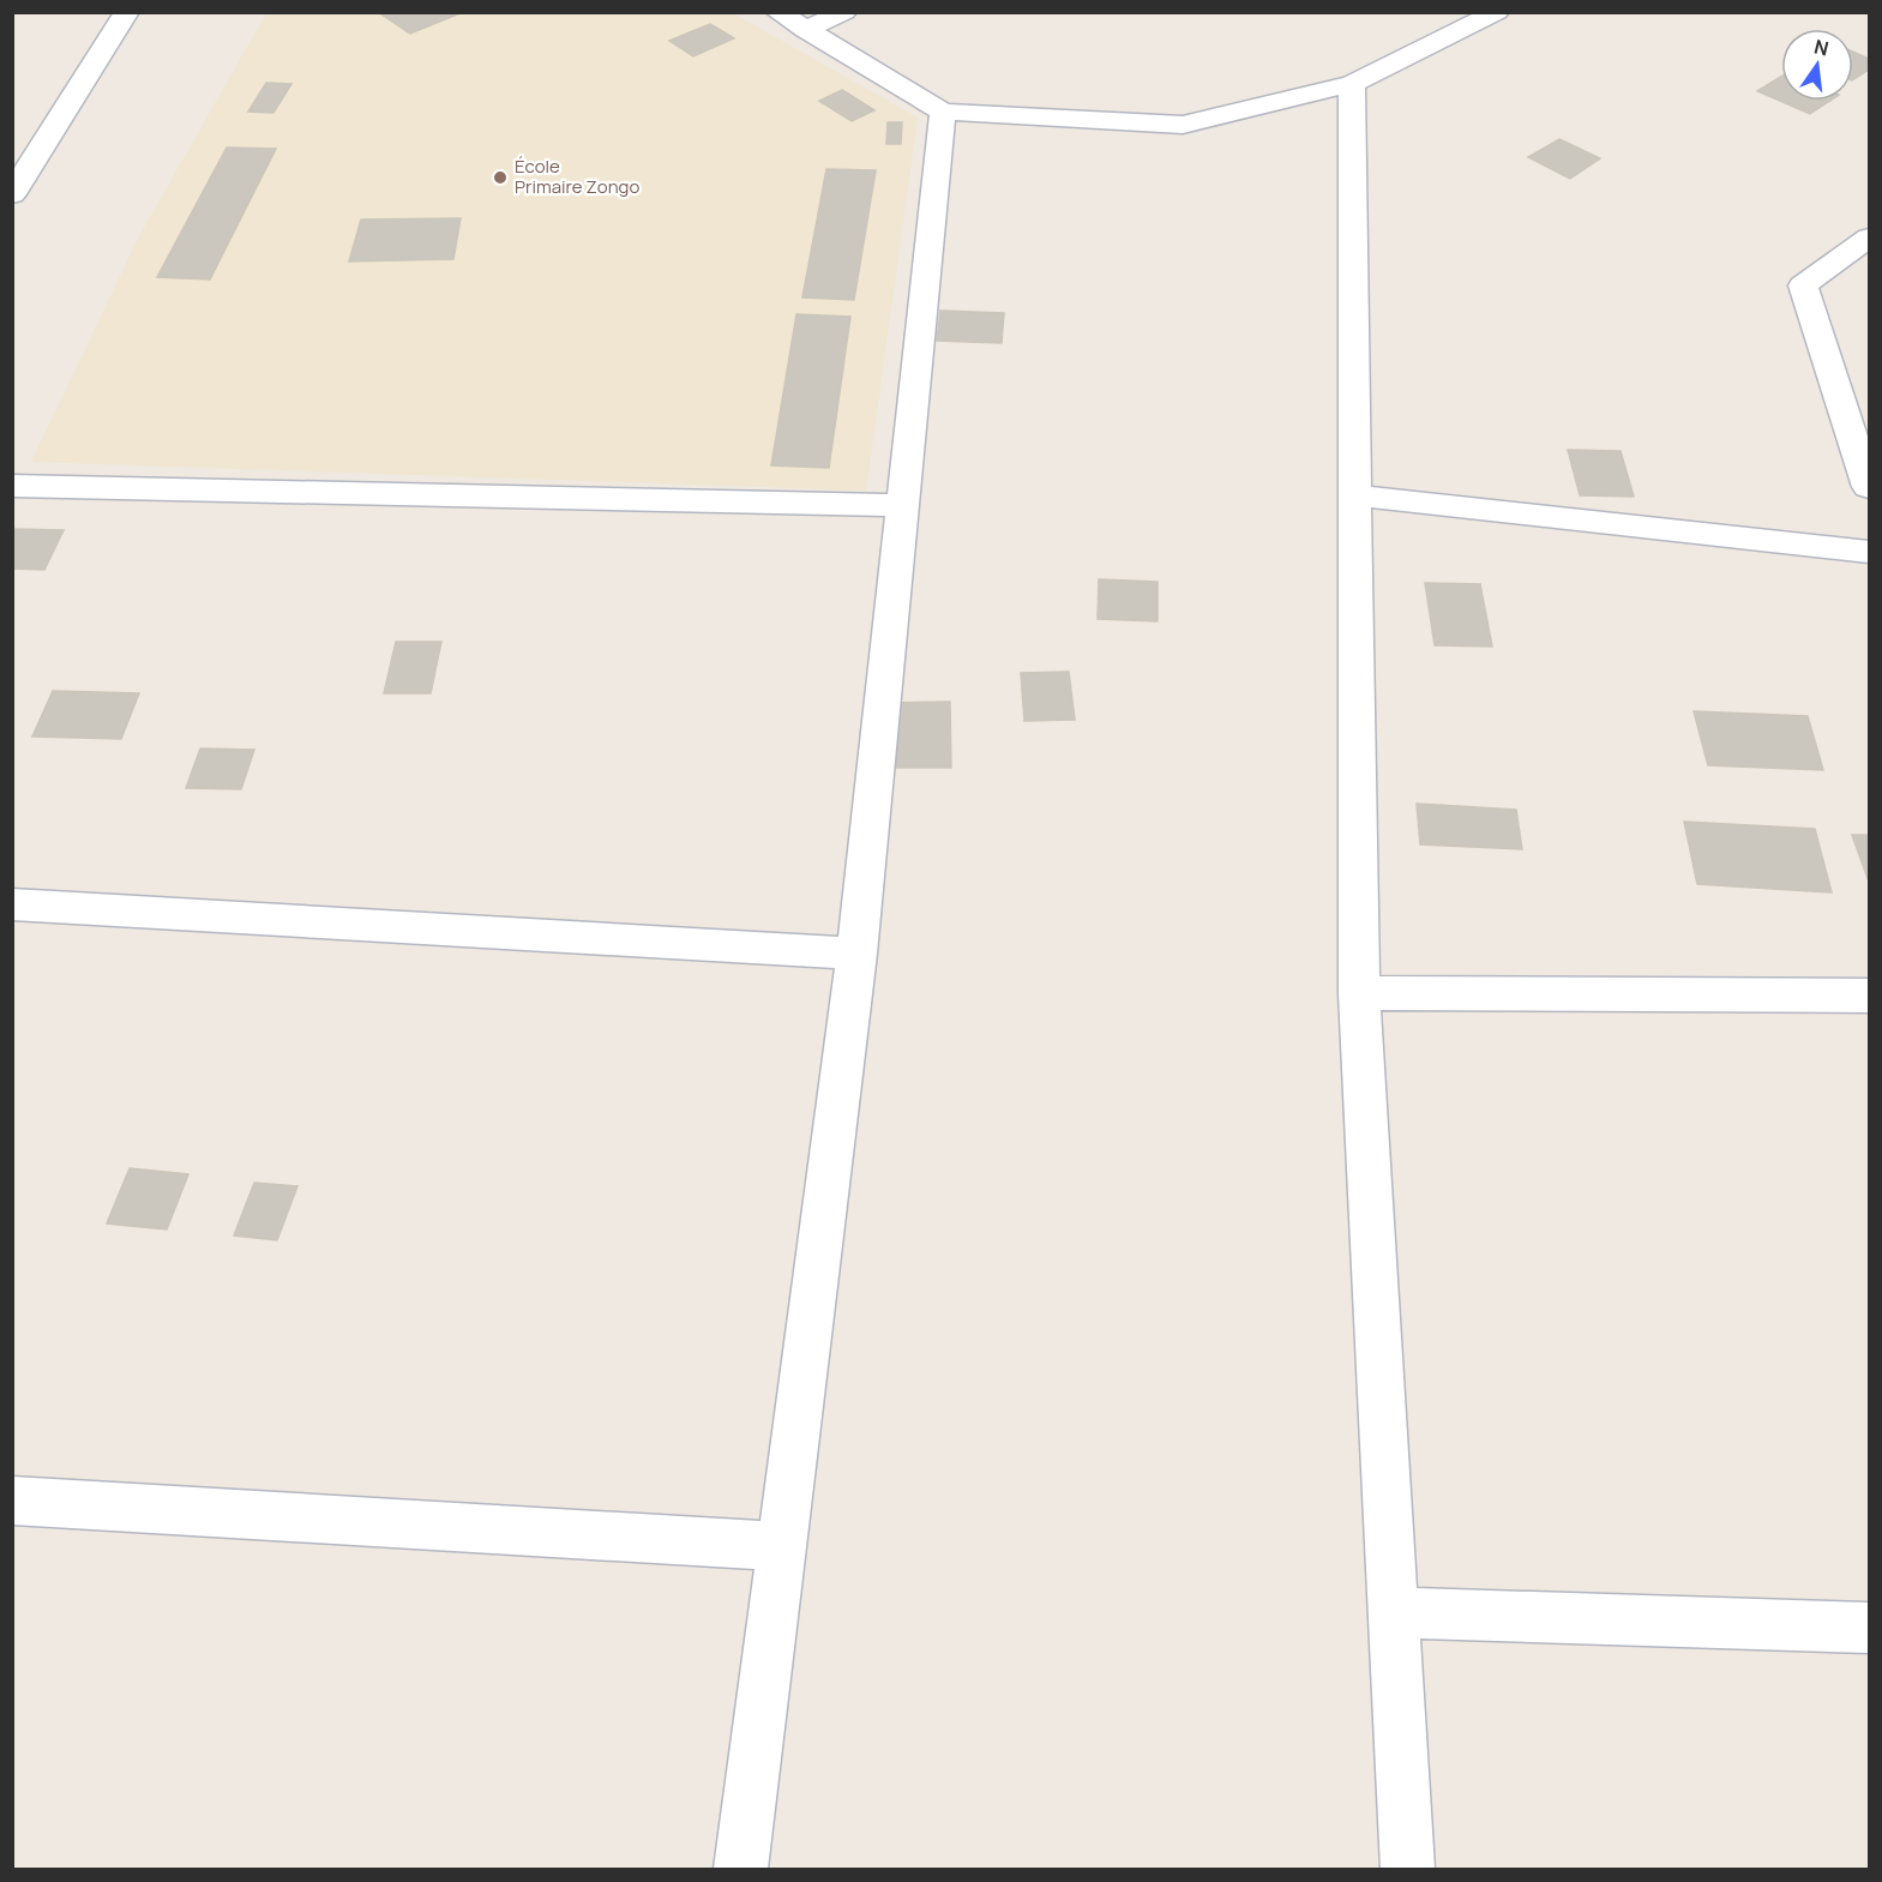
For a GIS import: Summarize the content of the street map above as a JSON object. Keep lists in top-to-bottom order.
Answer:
{
  "places": ["École Primaire Zongo"],
  "north": "top"
}
